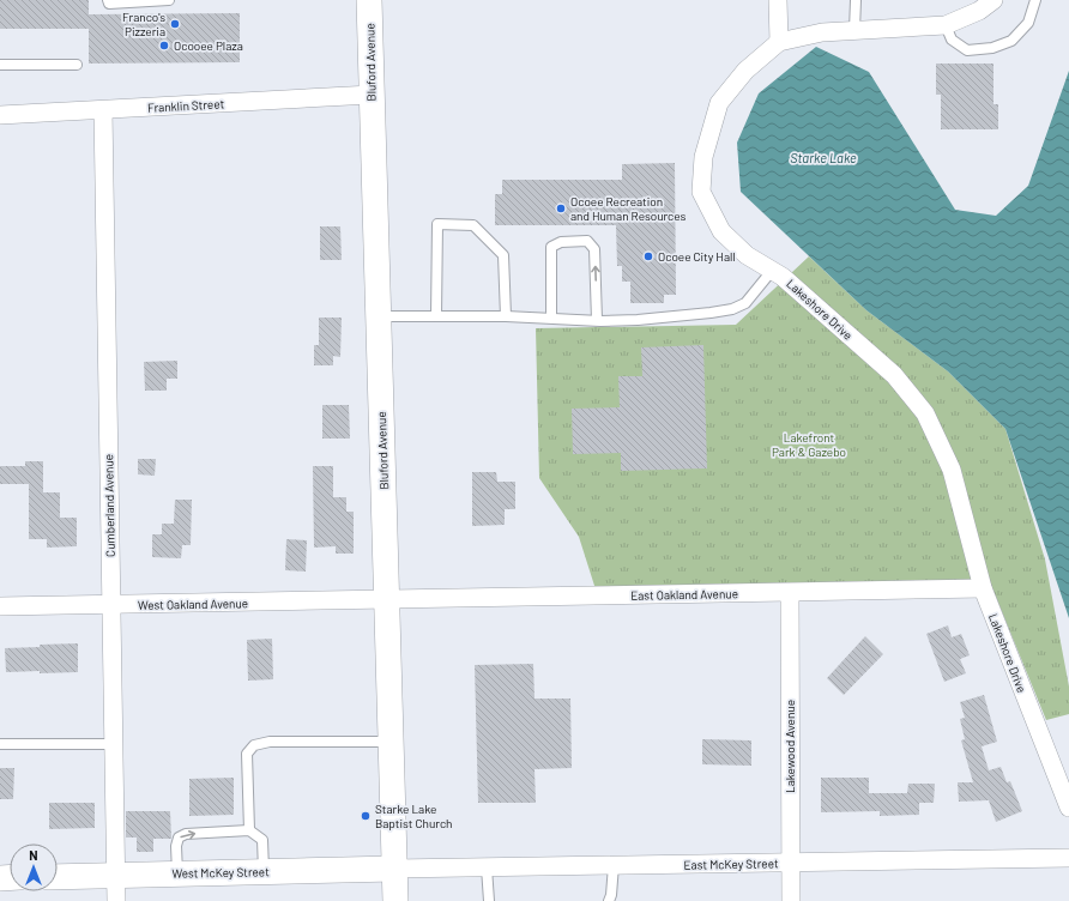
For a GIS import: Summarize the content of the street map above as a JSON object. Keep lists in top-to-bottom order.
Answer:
{
  "streets": {
    "street": [
      "Bluford Avenue",
      "Franklin Street",
      "Lakeshore Drive",
      "Cumberland Avenue",
      "East Oakland Avenue",
      "West Oakland Avenue",
      "Lakewood Avenue",
      "East McKey Street",
      "West McKey Street"
    ]
  },
  "crossings": [
    ["Bluford Avenue", "Franklin Street"],
    ["Bluford Avenue", "East Oakland Avenue"],
    ["Bluford Avenue", "West Oakland Avenue"],
    ["Bluford Avenue", "East McKey Street"],
    ["Bluford Avenue", "West McKey Street"],
    ["Franklin Street", "Cumberland Avenue"],
    ["Lakeshore Drive", "East Oakland Avenue"],
    ["Cumberland Avenue", "West Oakland Avenue"],
    ["Cumberland Avenue", "West McKey Street"],
    ["East Oakland Avenue", "West Oakland Avenue"],
    ["East Oakland Avenue", "Lakewood Avenue"],
    ["Lakewood Avenue", "East McKey Street"],
    ["East McKey Street", "West McKey Street"]
  ],
  "water": ["Starke Lake"],
  "parks": ["Lakefront Park & Gazebo"],
  "places": [
    "Franco's Pizzeria",
    "Ocooee Plaza",
    "Ocoee Recreation and Human Resources",
    "Ocoee City Hall",
    "Starke Lake Baptist Church"
  ],
  "north": "top"
}
